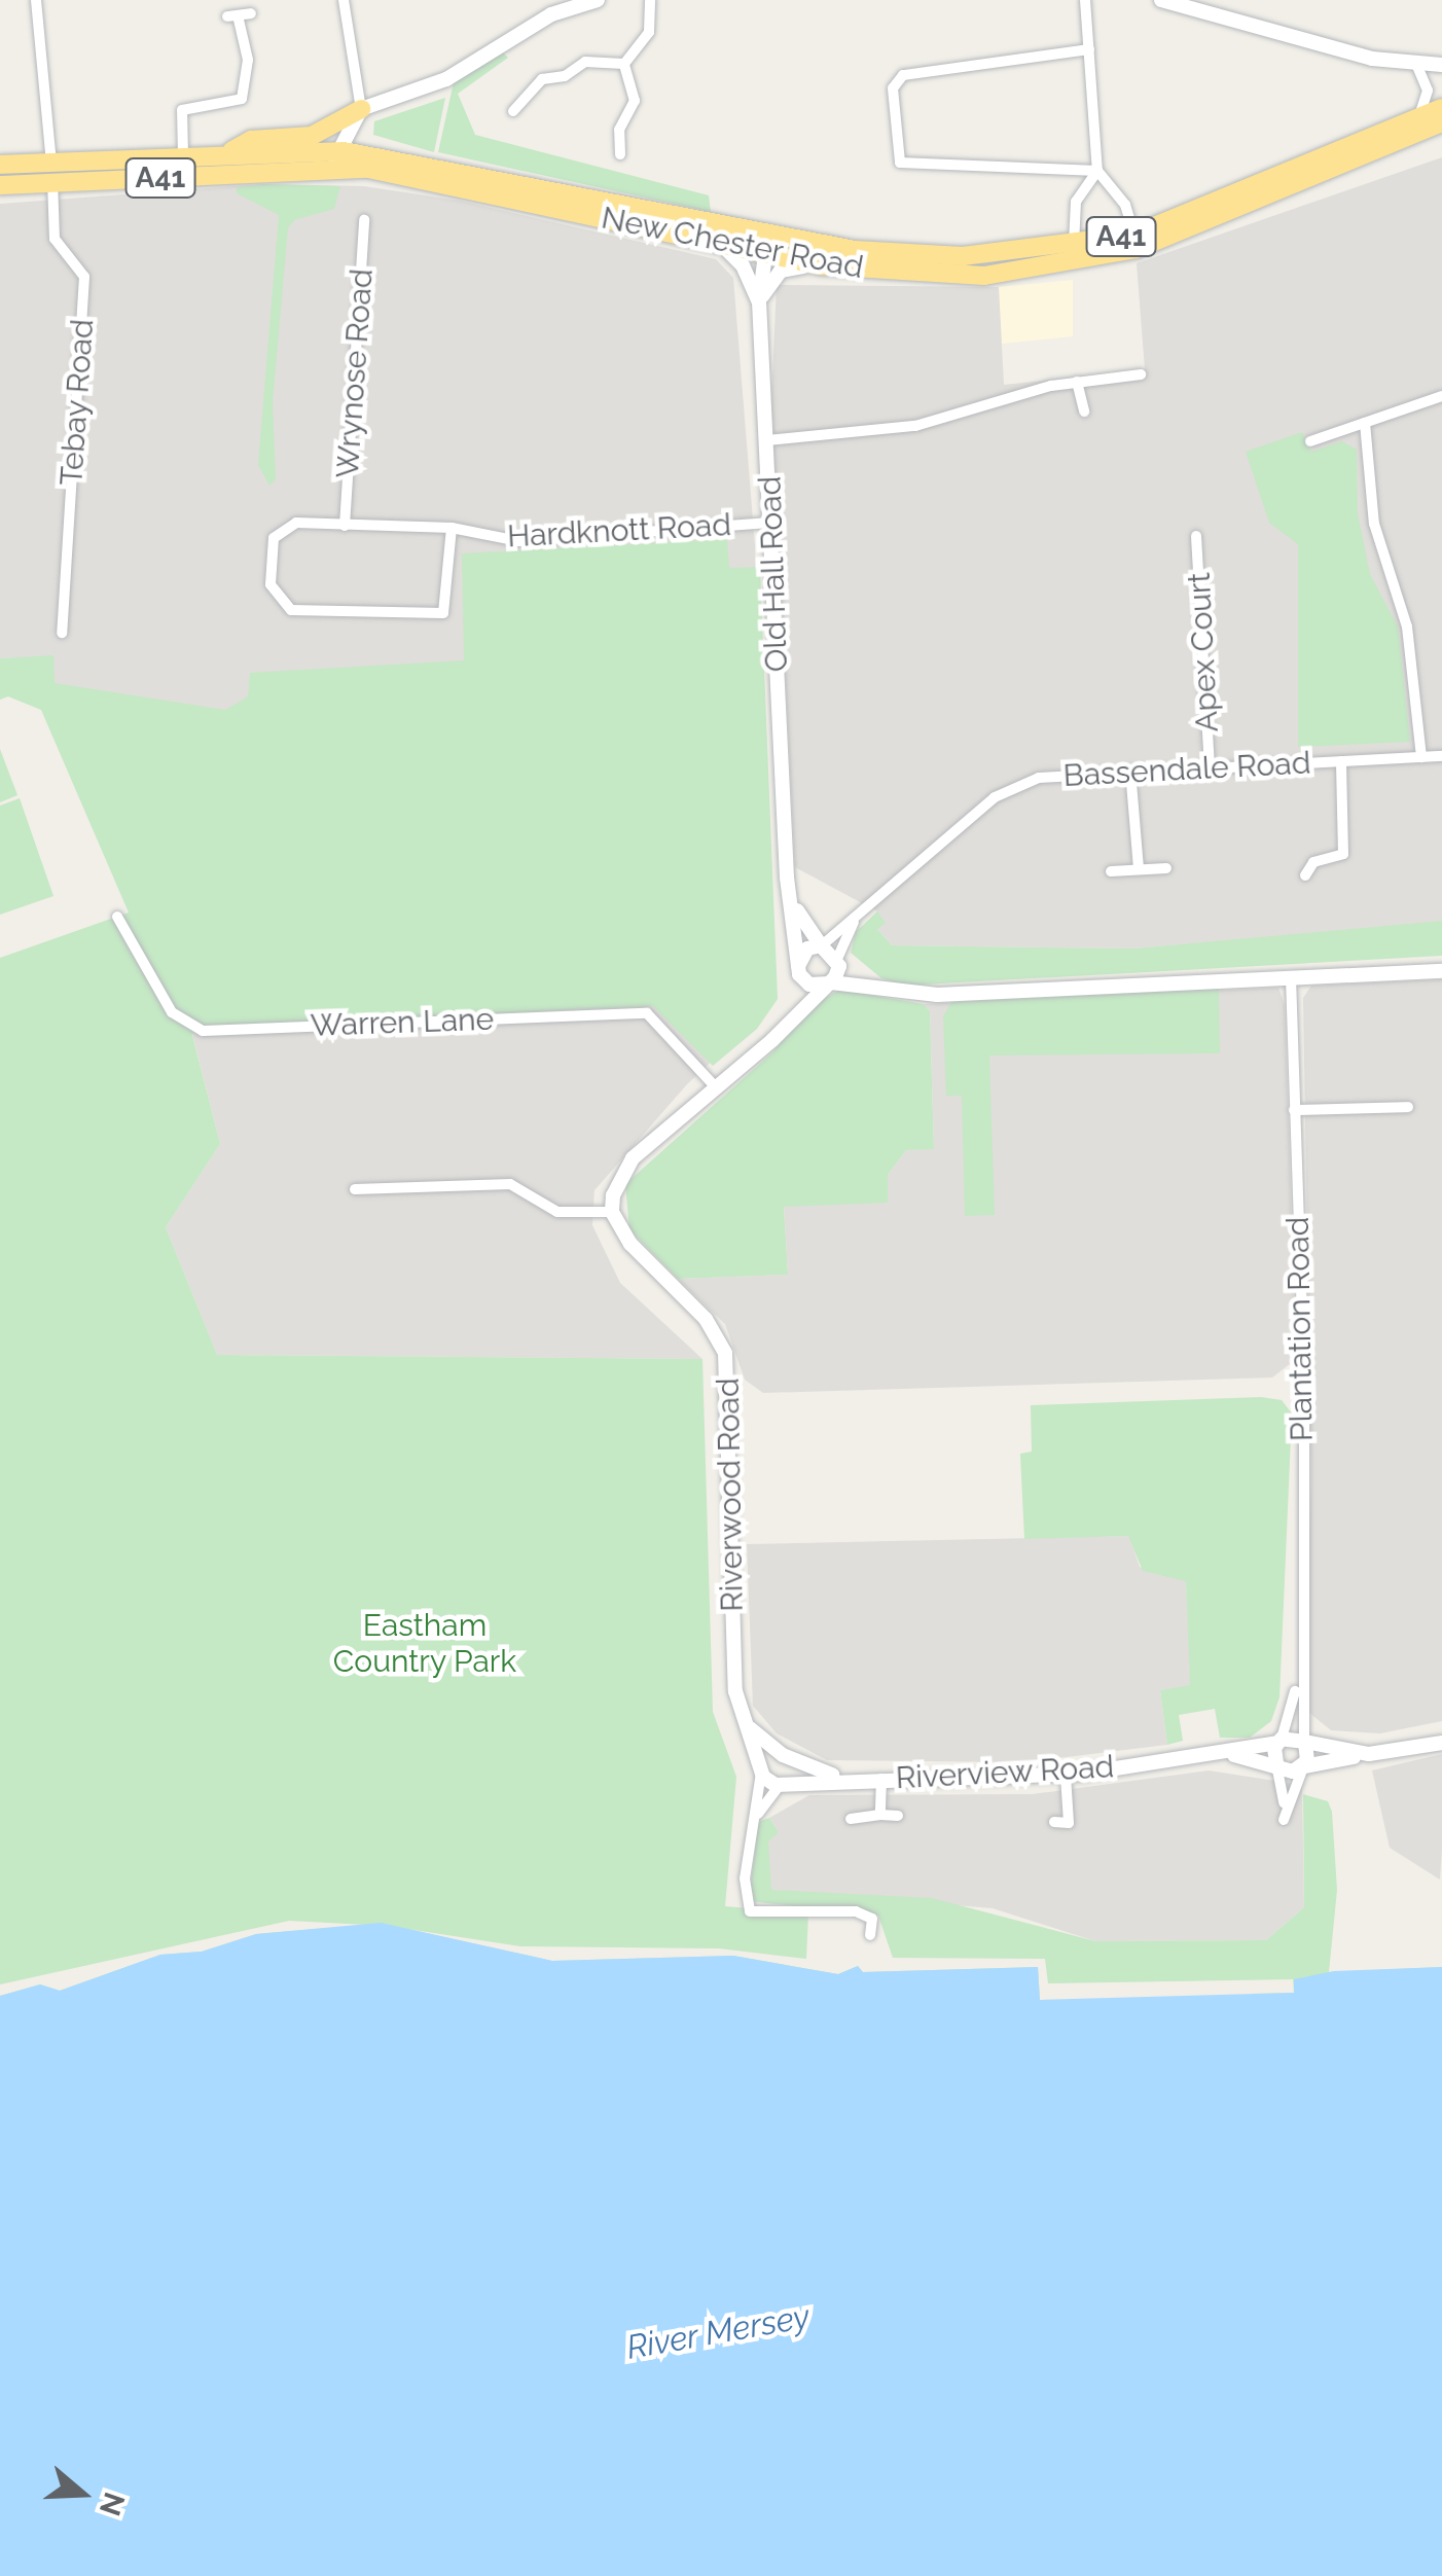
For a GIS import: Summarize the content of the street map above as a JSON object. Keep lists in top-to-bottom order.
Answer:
{
  "streets": {
    "highway": ["A41", "New Chester Road"],
    "street": [
      "Wrynose Road",
      "Tebay Road",
      "Hardknott Road",
      "Old Hall Road",
      "Apex Court",
      "Bassendale Road",
      "Warren Lane",
      "Plantation Road",
      "Riverwood Road",
      "Riverview Road"
    ]
  },
  "crossings": [
    ["New Chester Road", "Tebay Road"],
    ["New Chester Road", "Old Hall Road"],
    ["Wrynose Road", "Hardknott Road"],
    ["Hardknott Road", "Old Hall Road"],
    ["Old Hall Road", "Bassendale Road"],
    ["Apex Court", "Bassendale Road"],
    ["Plantation Road", "Riverview Road"],
    ["Riverwood Road", "Riverview Road"]
  ],
  "water": ["River Mersey"],
  "parks": ["Eastham Country Park"],
  "north": "right"
}
